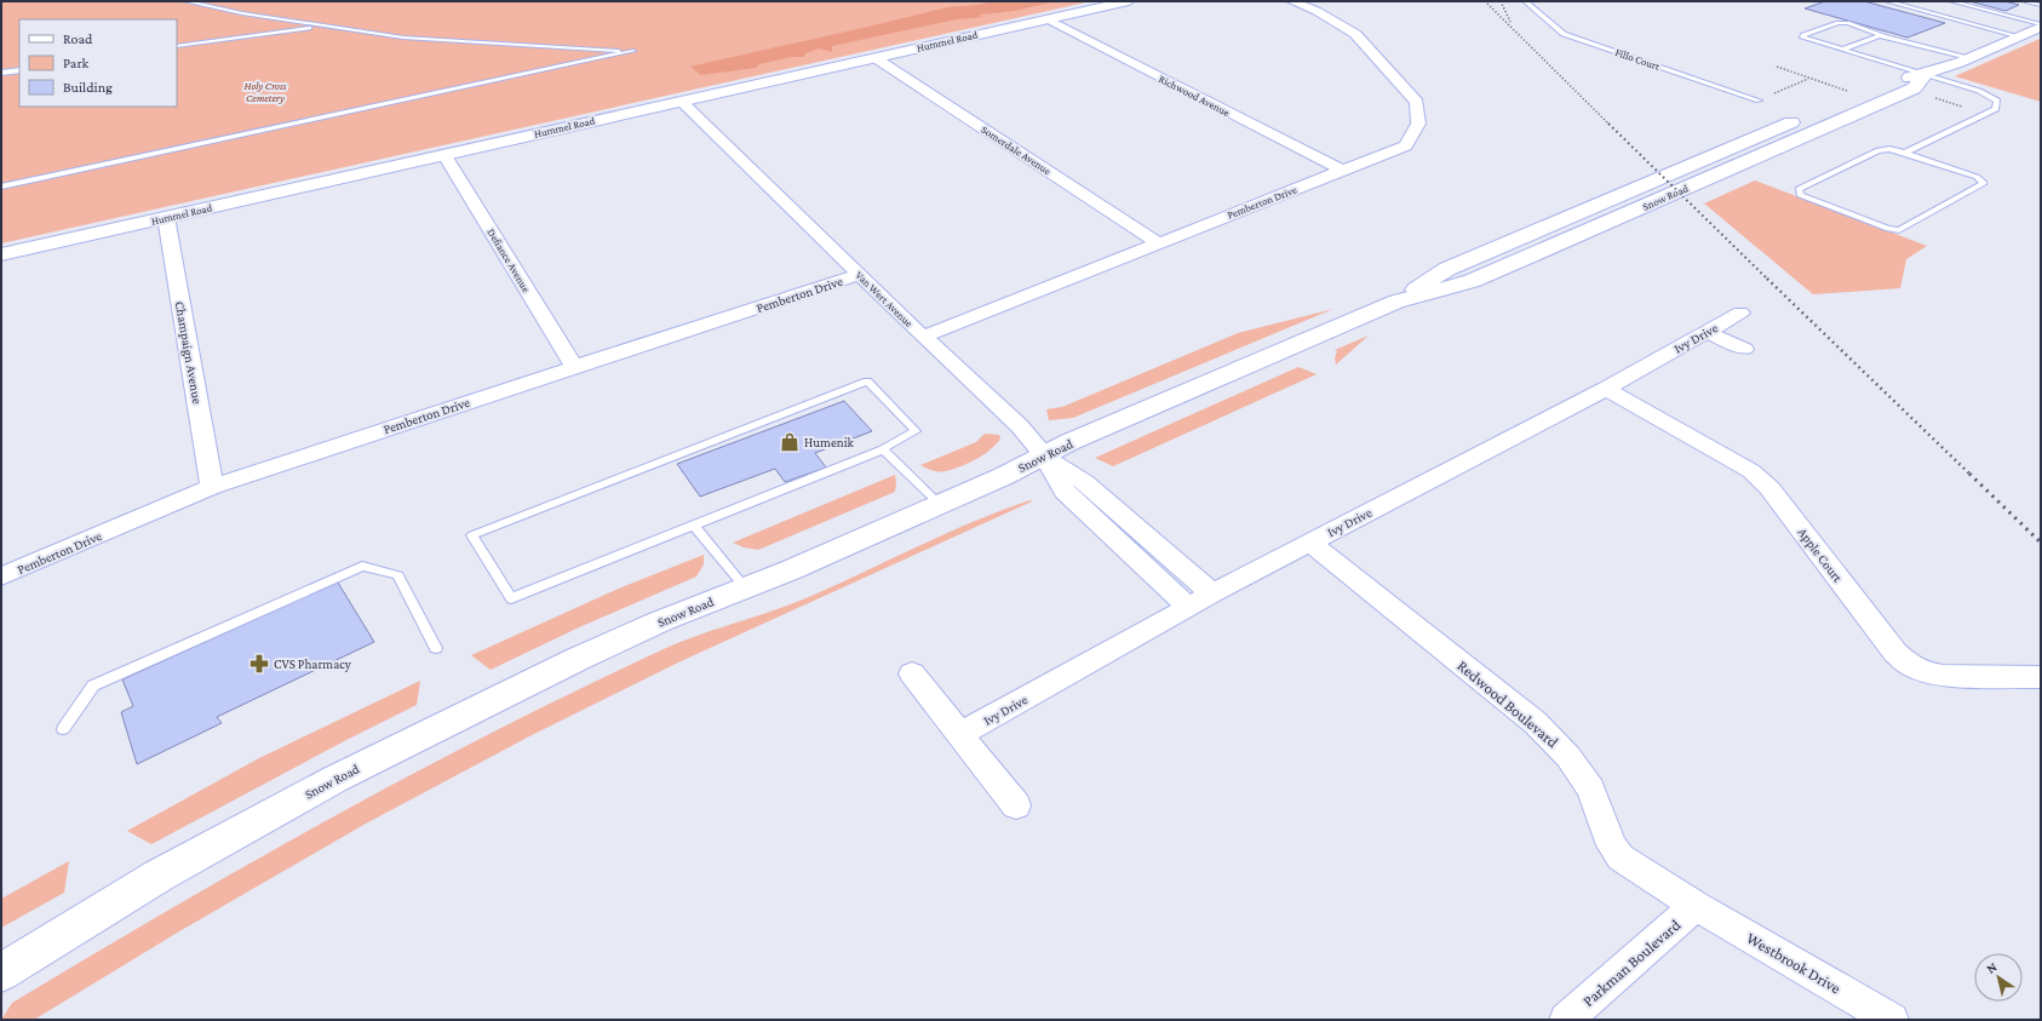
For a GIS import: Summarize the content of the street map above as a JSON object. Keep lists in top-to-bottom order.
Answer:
{
  "streets": {
    "main road": ["Hummel Road", "Snow Road"],
    "street": [
      "Richwood Avenue",
      "Somerdale Avenue",
      "Pemberton Drive",
      "Defiance Avenue",
      "Van Wert Avenue",
      "Ivy Drive",
      "Champaign Avenue",
      "Apple Court",
      "Redwood Boulevard",
      "Parkman Boulevard",
      "Westbrook Drive"
    ],
    "lane": ["Fillo Court"]
  },
  "crossings": [
    ["Hummel Road", "Richwood Avenue"],
    ["Hummel Road", "Somerdale Avenue"],
    ["Hummel Road", "Defiance Avenue"],
    ["Hummel Road", "Van Wert Avenue"],
    ["Hummel Road", "Champaign Avenue"],
    ["Richwood Avenue", "Pemberton Drive"],
    ["Somerdale Avenue", "Pemberton Drive"],
    ["Snow Road", "Van Wert Avenue"],
    ["Pemberton Drive", "Defiance Avenue"],
    ["Pemberton Drive", "Van Wert Avenue"],
    ["Pemberton Drive", "Champaign Avenue"],
    ["Van Wert Avenue", "Ivy Drive"],
    ["Ivy Drive", "Apple Court"],
    ["Ivy Drive", "Redwood Boulevard"],
    ["Redwood Boulevard", "Parkman Boulevard"],
    ["Redwood Boulevard", "Westbrook Drive"],
    ["Parkman Boulevard", "Westbrook Drive"]
  ],
  "parks": ["Holy Cross Cemetery"],
  "places": {
    "shop": ["Humenik"],
    "pharmacy": ["CVS Pharmacy"]
  },
  "legend": ["Road", "Park", "Building"],
  "north": "top left"
}
